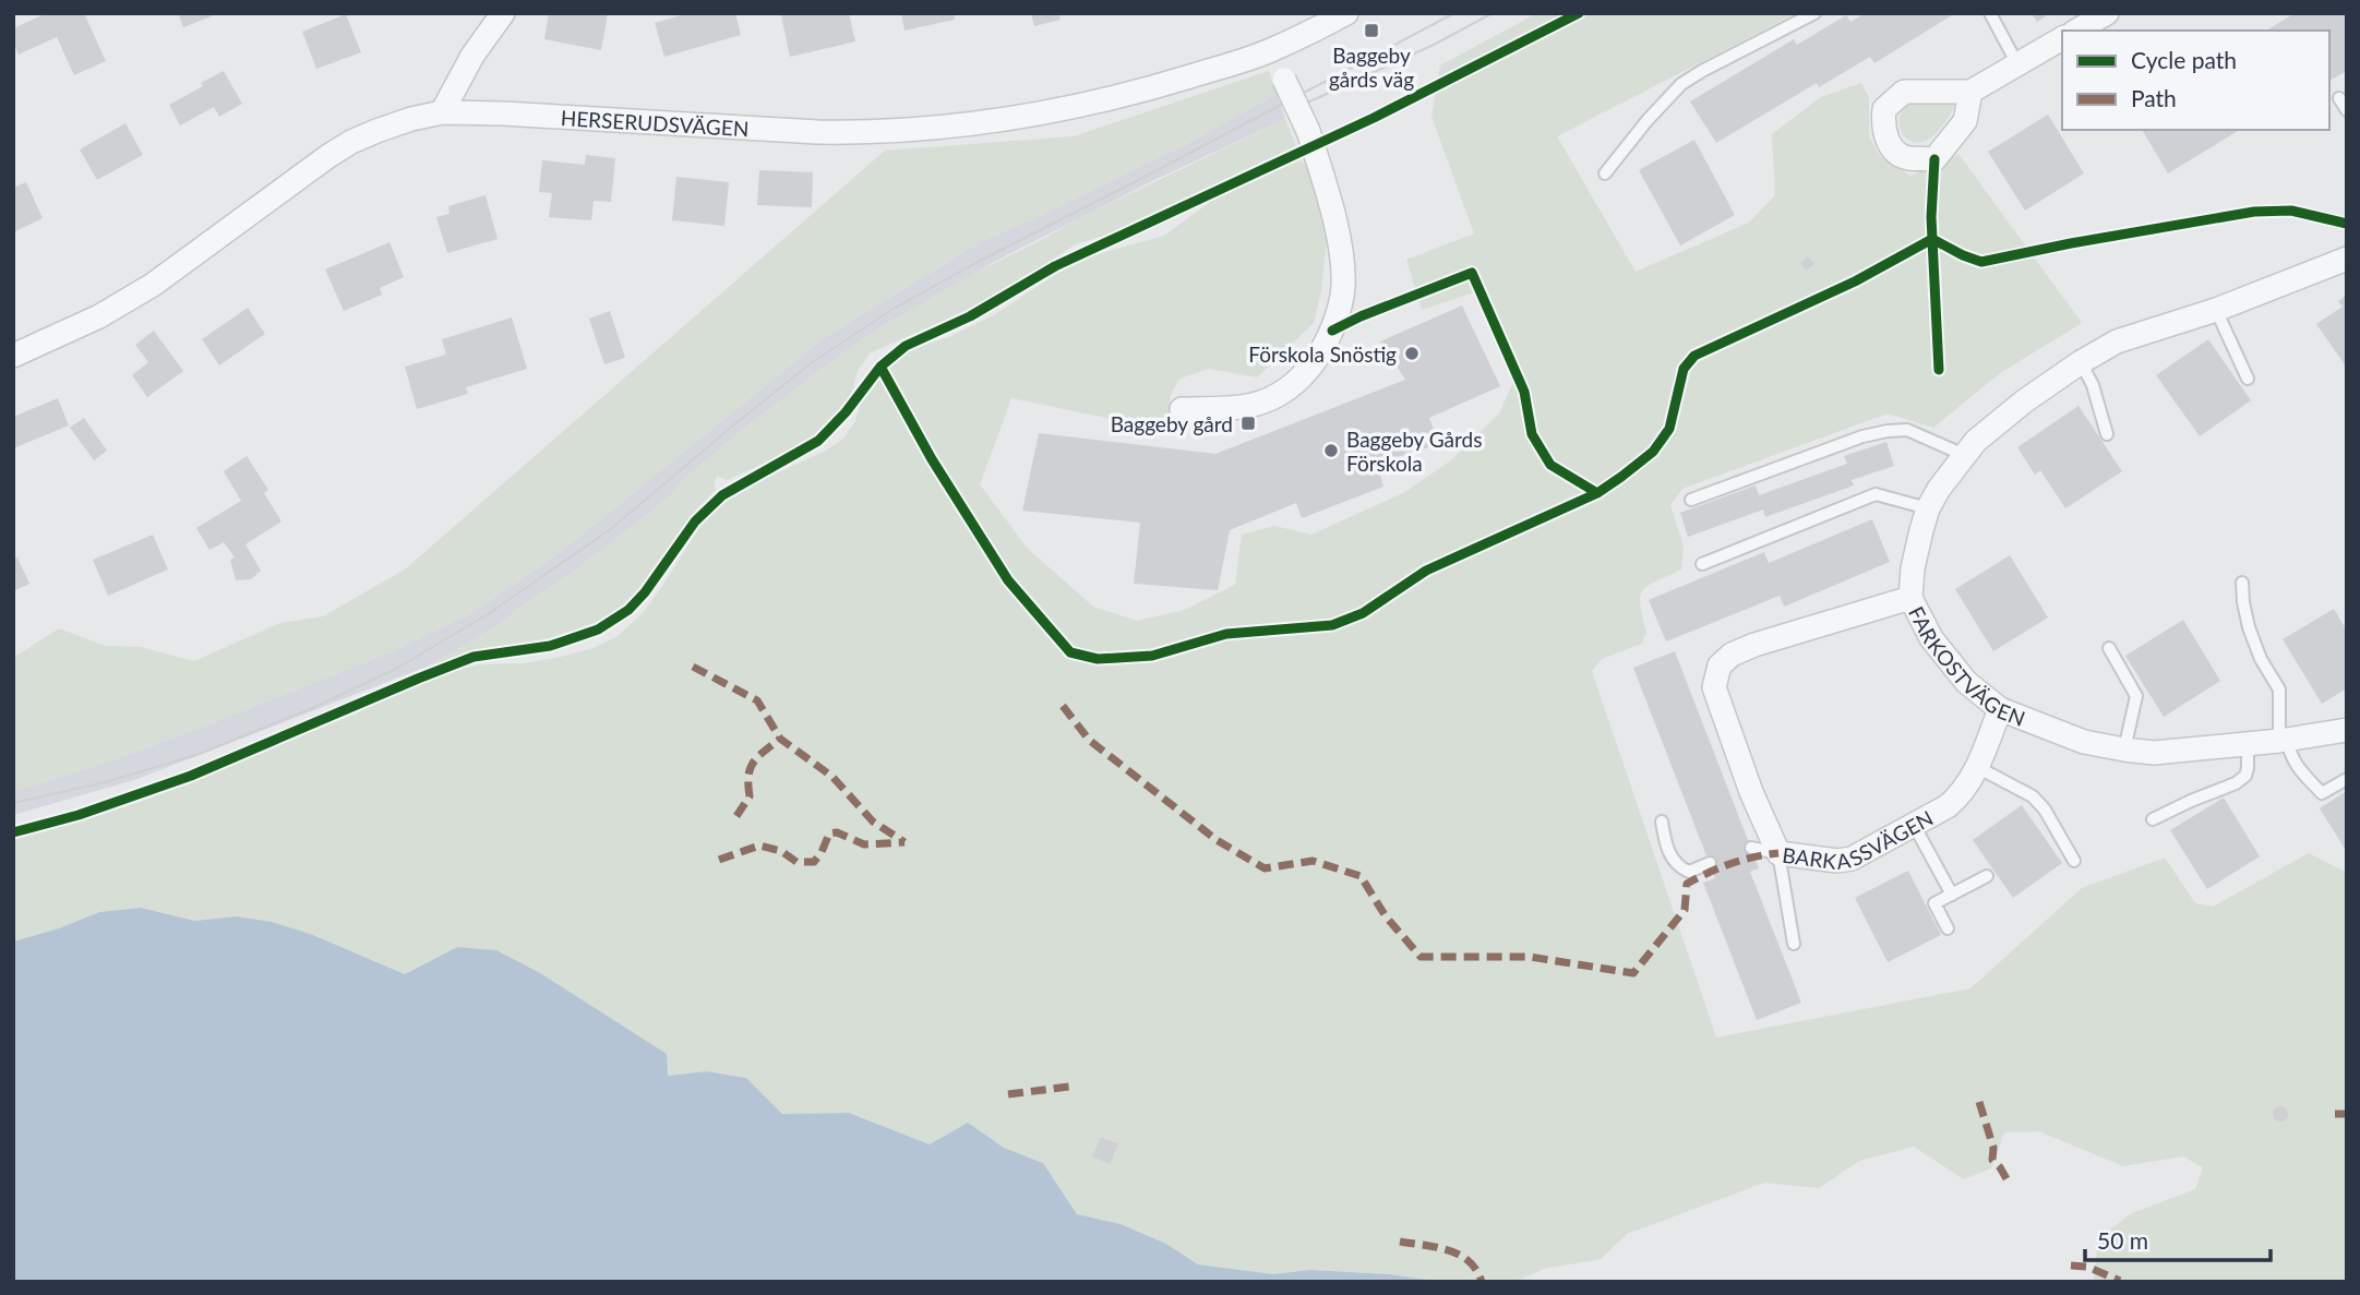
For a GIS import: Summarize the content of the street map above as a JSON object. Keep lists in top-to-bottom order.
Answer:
{
  "streets": {
    "street": ["HERSERUDSVÄGEN", "FARKOSTVÄGEN", "BARKASSVÄGEN"]
  },
  "crossings": [
    ["FARKOSTVÄGEN", "BARKASSVÄGEN"]
  ],
  "places": {
    "transit": ["Baggeby gårds väg", "Baggeby gård"],
    "other": ["Förskola Snöstig", "Baggeby Gårds Förskola"]
  },
  "legend": ["Cycle path", "Path"],
  "scale_bar": "50 m"
}
